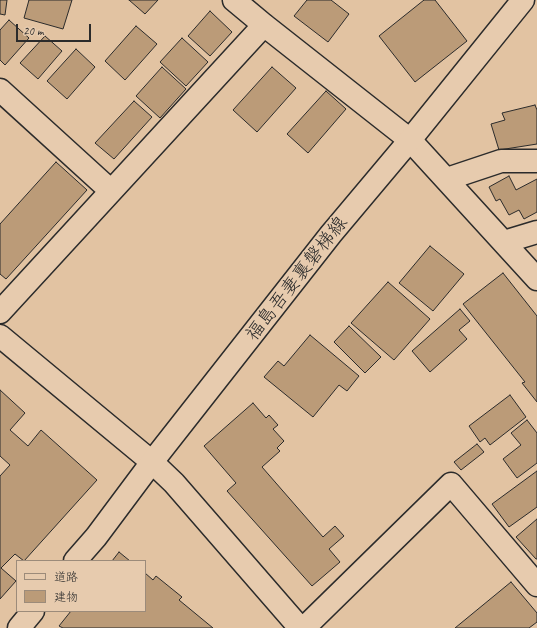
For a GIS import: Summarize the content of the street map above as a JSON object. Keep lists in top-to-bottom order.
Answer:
{
  "streets": {
    "street": ["福島吾妻裏磐梯線"]
  },
  "legend": ["道路", "建物"],
  "scale_bar": "20 m"
}
